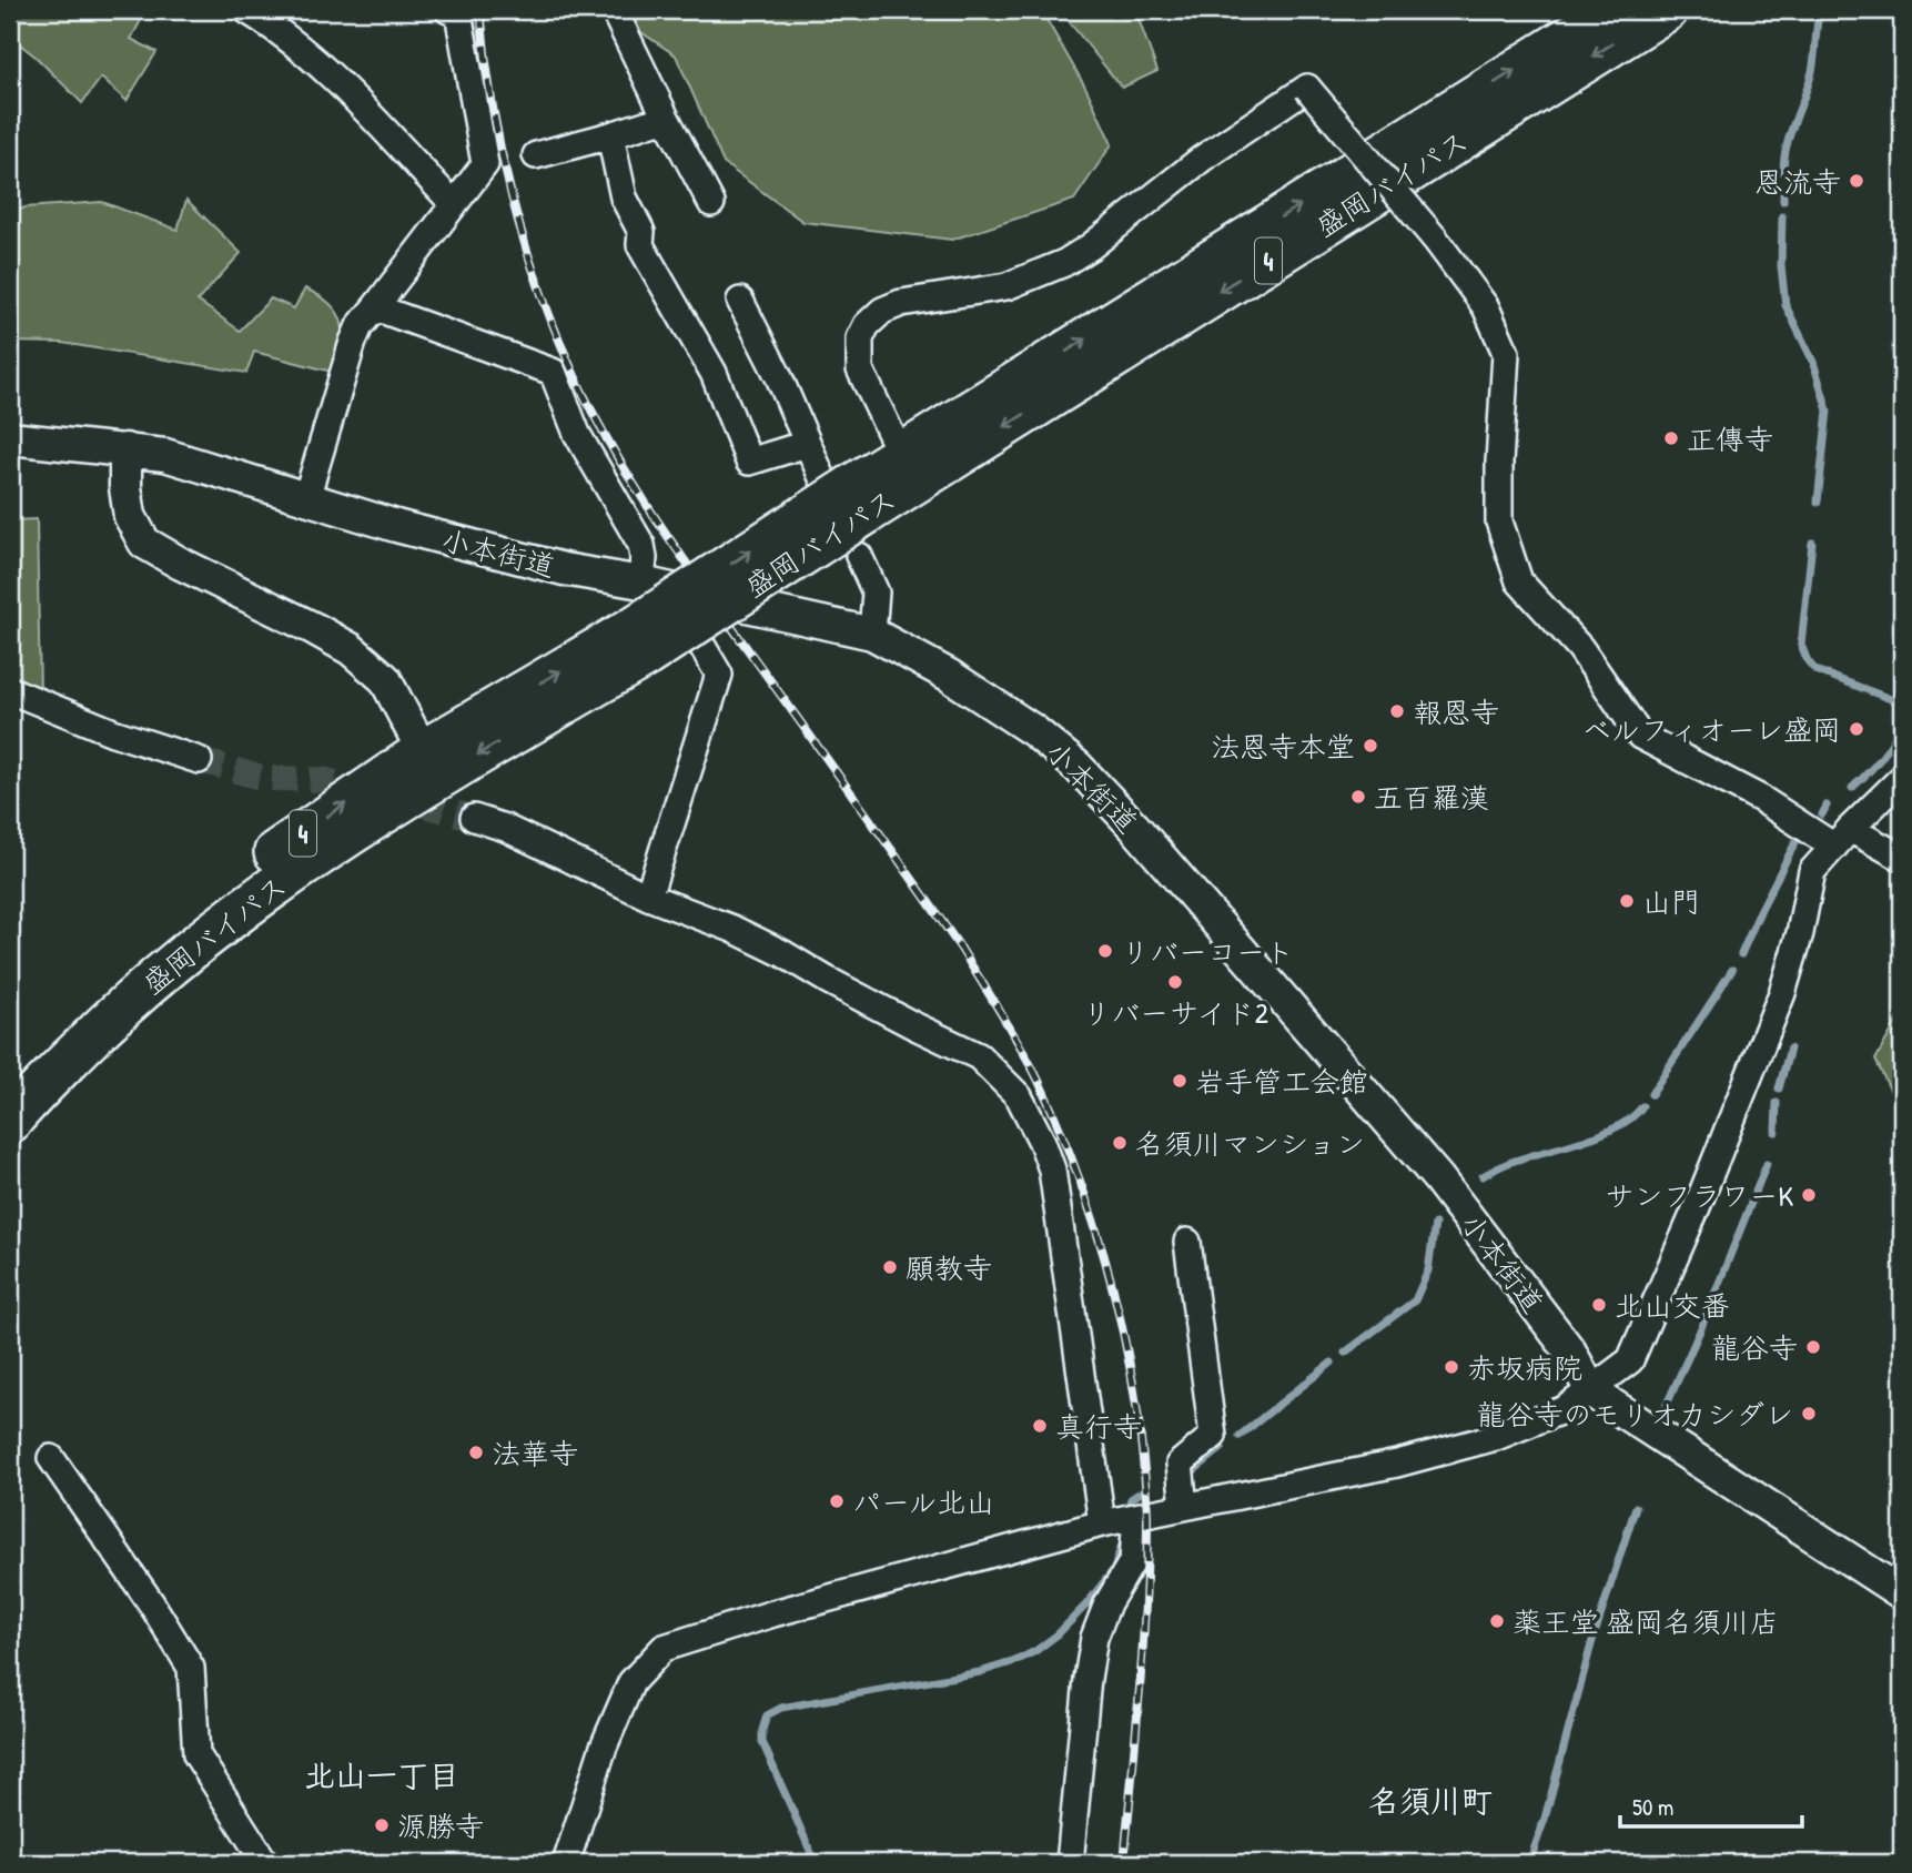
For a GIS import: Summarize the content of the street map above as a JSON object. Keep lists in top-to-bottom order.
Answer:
{
  "streets": {
    "highway": ["盛岡バイパス", "4"],
    "street": ["小本街道"]
  },
  "districts": ["北山一丁目", "名須川町"],
  "places": [
    "恩流寺",
    "正傳寺",
    "報恩寺",
    "ベルフィオーレ盛岡",
    "法恩寺本堂",
    "五百羅漢",
    "山門",
    "リバーコート",
    "リバーサイド2",
    "岩手管工会館",
    "名須川マンション",
    "サンフラワーK",
    "願教寺",
    "北山交番",
    "龍谷寺",
    "赤坂病院",
    "龍谷寺のモリオカシダレ",
    "真行寺",
    "法華寺",
    "パール北山",
    "薬王堂 盛岡名須川店",
    "源勝寺"
  ],
  "scale_bar": "50 m"
}
